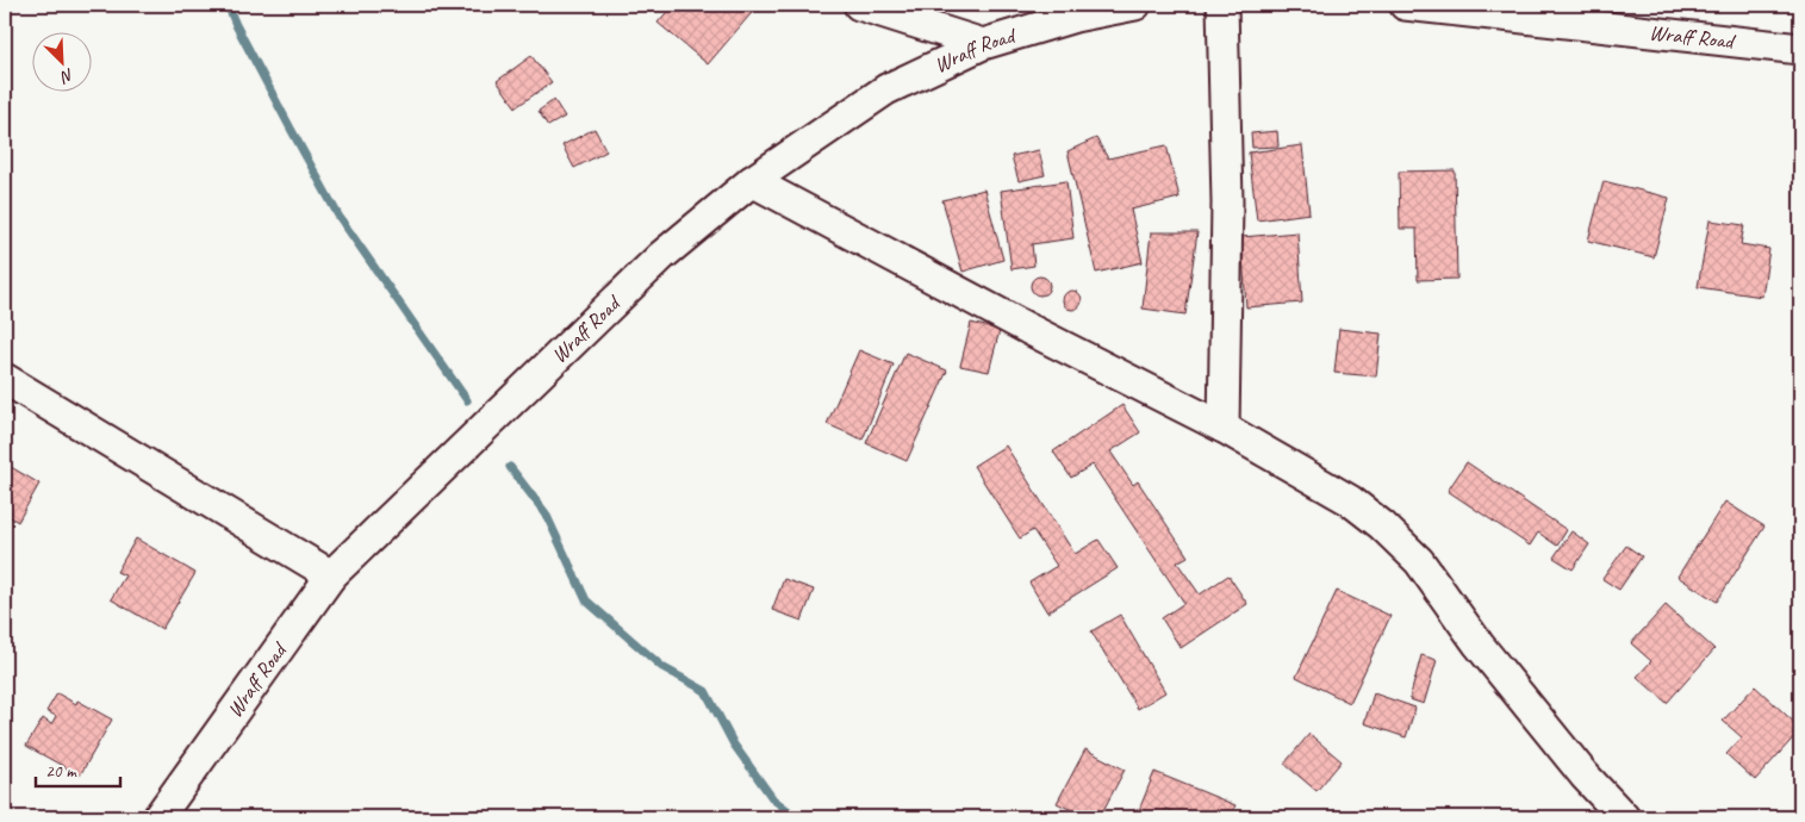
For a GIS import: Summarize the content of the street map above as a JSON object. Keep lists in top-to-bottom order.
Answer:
{
  "streets": {
    "street": ["Wraff Road"]
  },
  "scale_bar": "20 m",
  "north": "bottom right"
}
